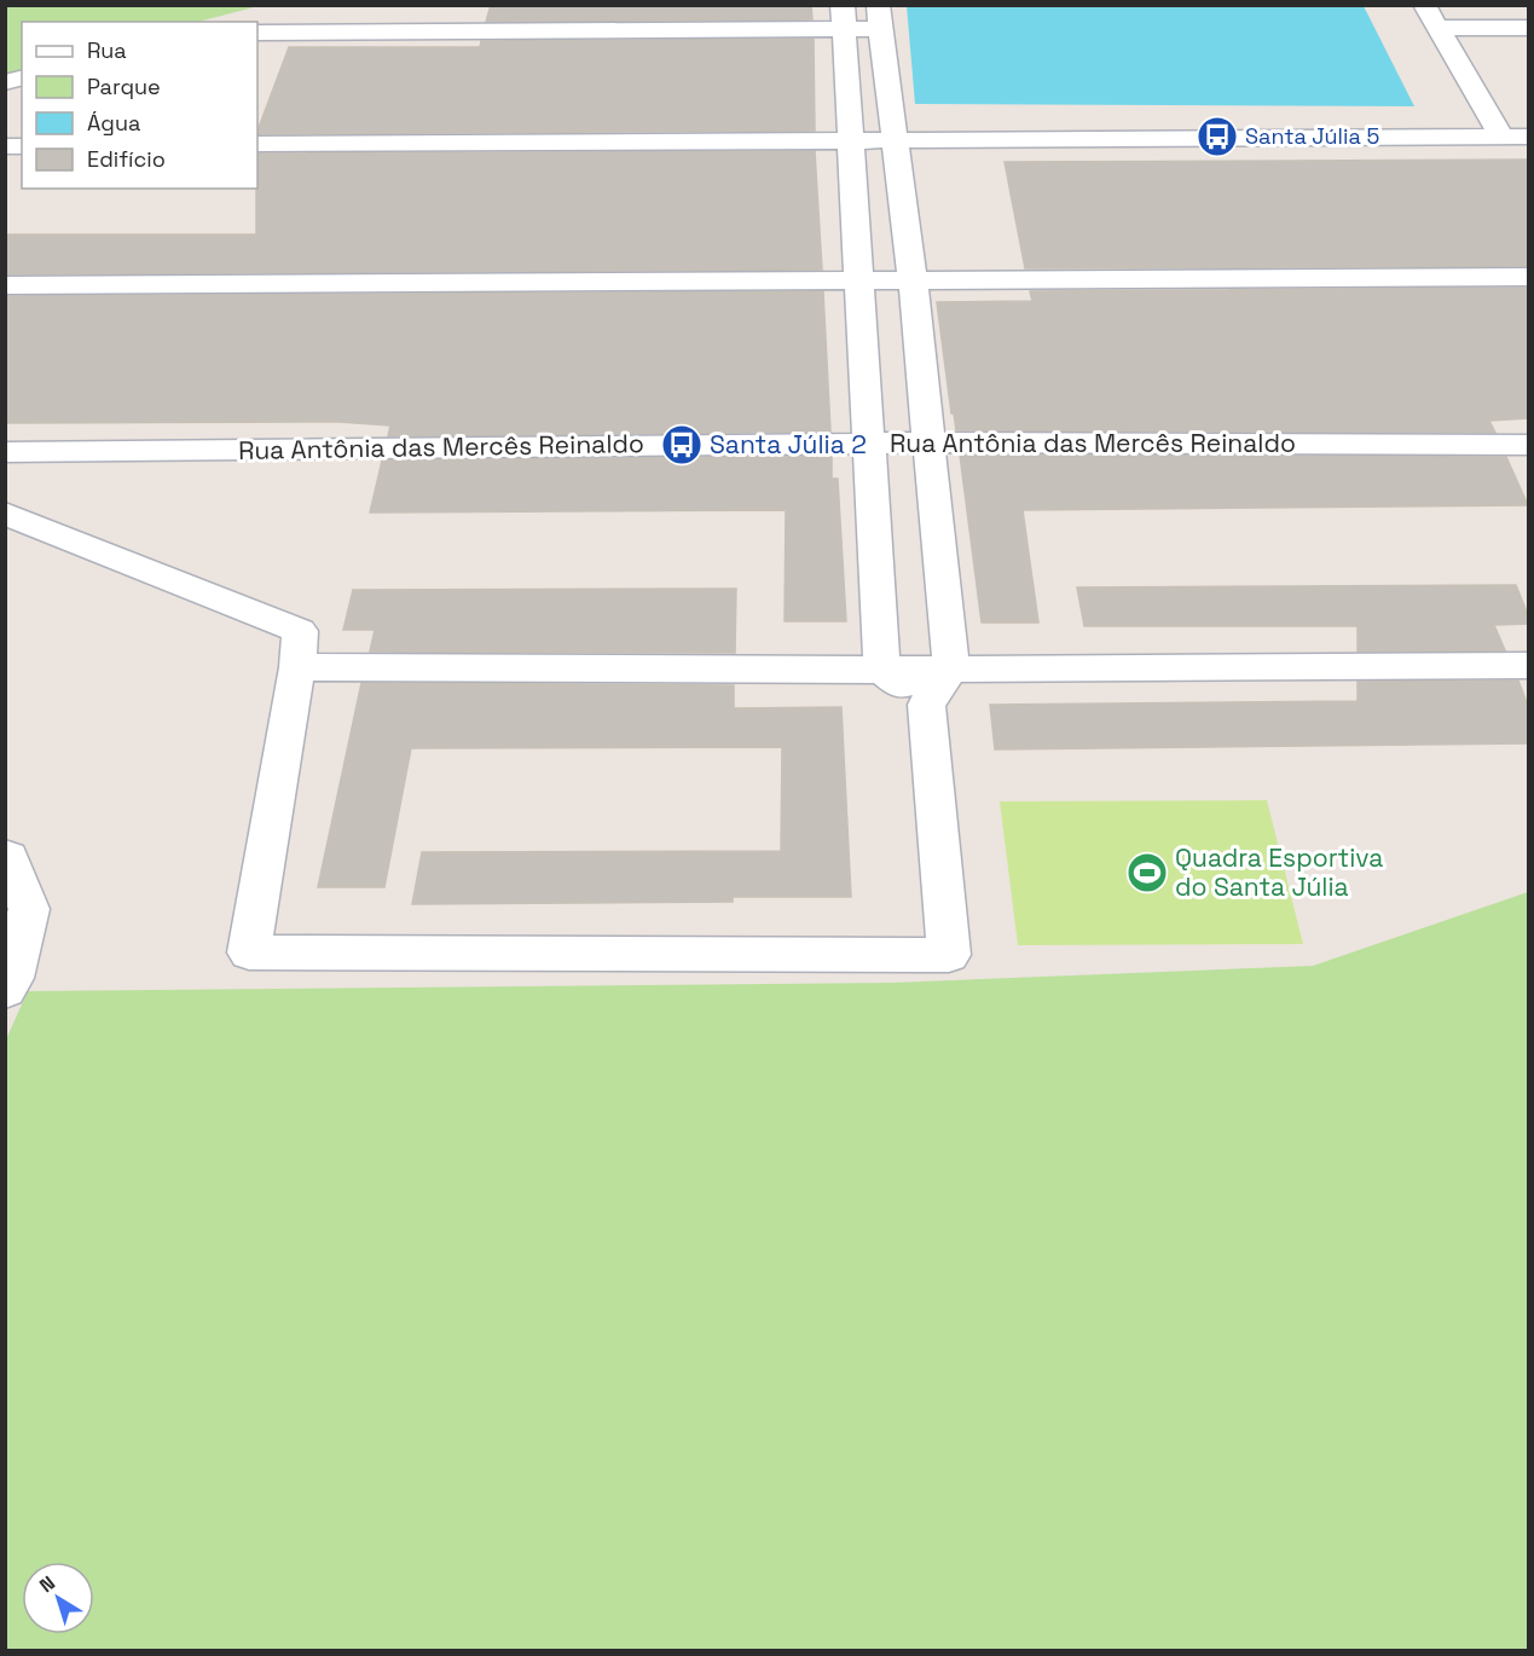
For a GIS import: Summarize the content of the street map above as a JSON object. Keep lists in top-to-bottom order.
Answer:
{
  "streets": {
    "street": ["Rua Antônia das Mercês Reinaldo"]
  },
  "places": {
    "bus stop": ["Santa Júlia 5", "Santa Júlia 2"],
    "sports": ["Quadra Esportiva do Santa Júlia"]
  },
  "legend": [
    "Rua",
    "Parque",
    "Água",
    "Edifício"
  ],
  "north": "top left"
}
